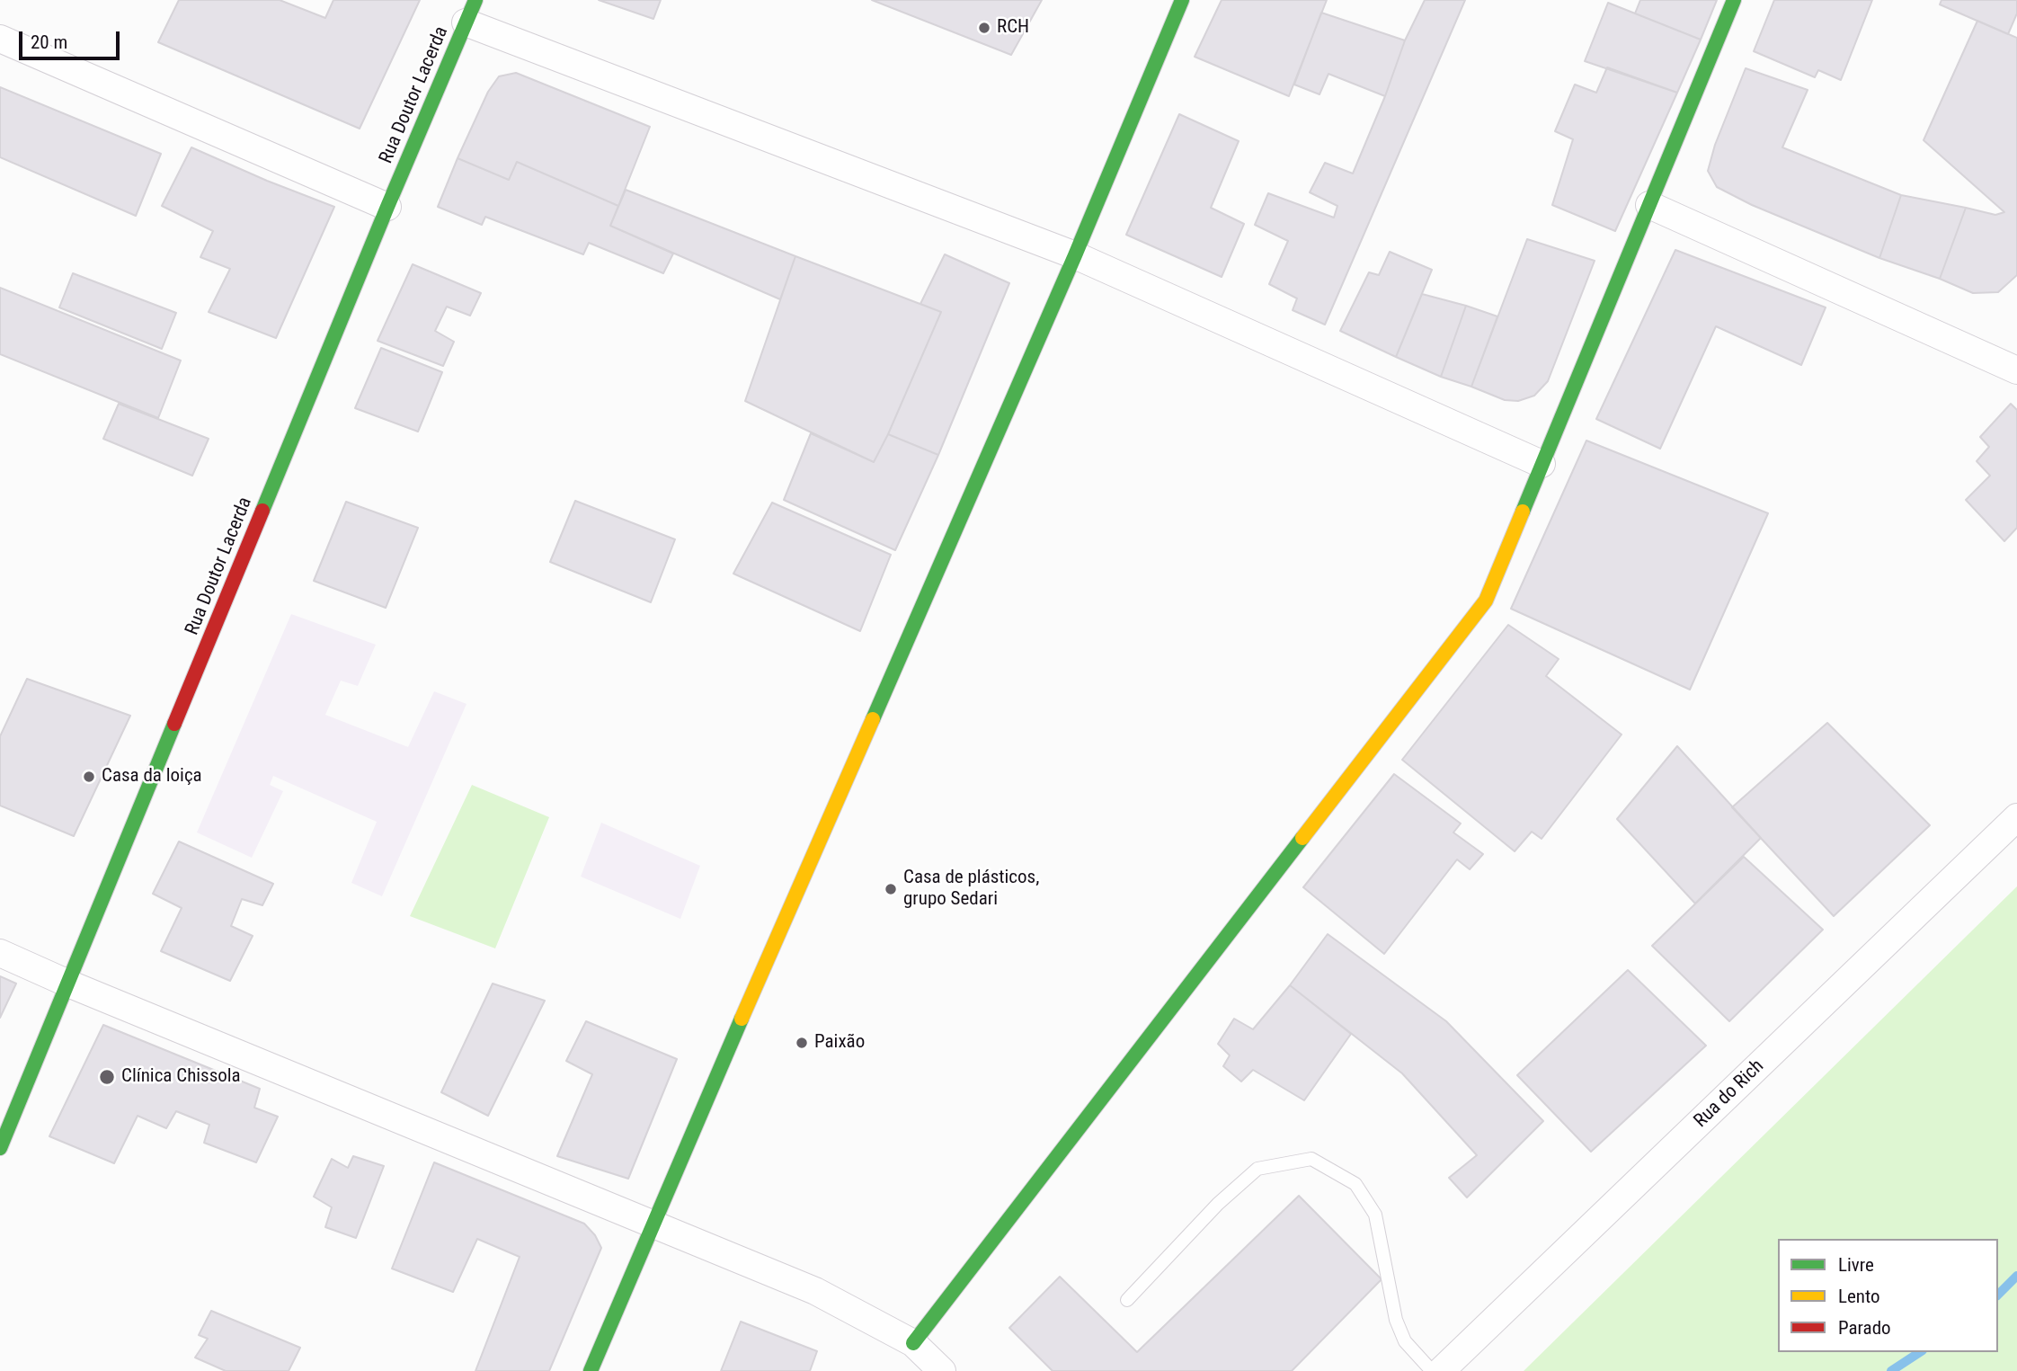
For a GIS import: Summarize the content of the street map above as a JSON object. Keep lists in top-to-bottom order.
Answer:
{
  "streets": {
    "street": ["Rua Doutor Lacerda", "Rua do Rich"]
  },
  "places": [
    "RCH",
    "Casa da loiça",
    "Casa de plásticos, grupo Sedari",
    "Paixão",
    "Clínica Chissola"
  ],
  "legend": ["Livre", "Lento", "Parado"],
  "scale_bar": "20 m"
}
